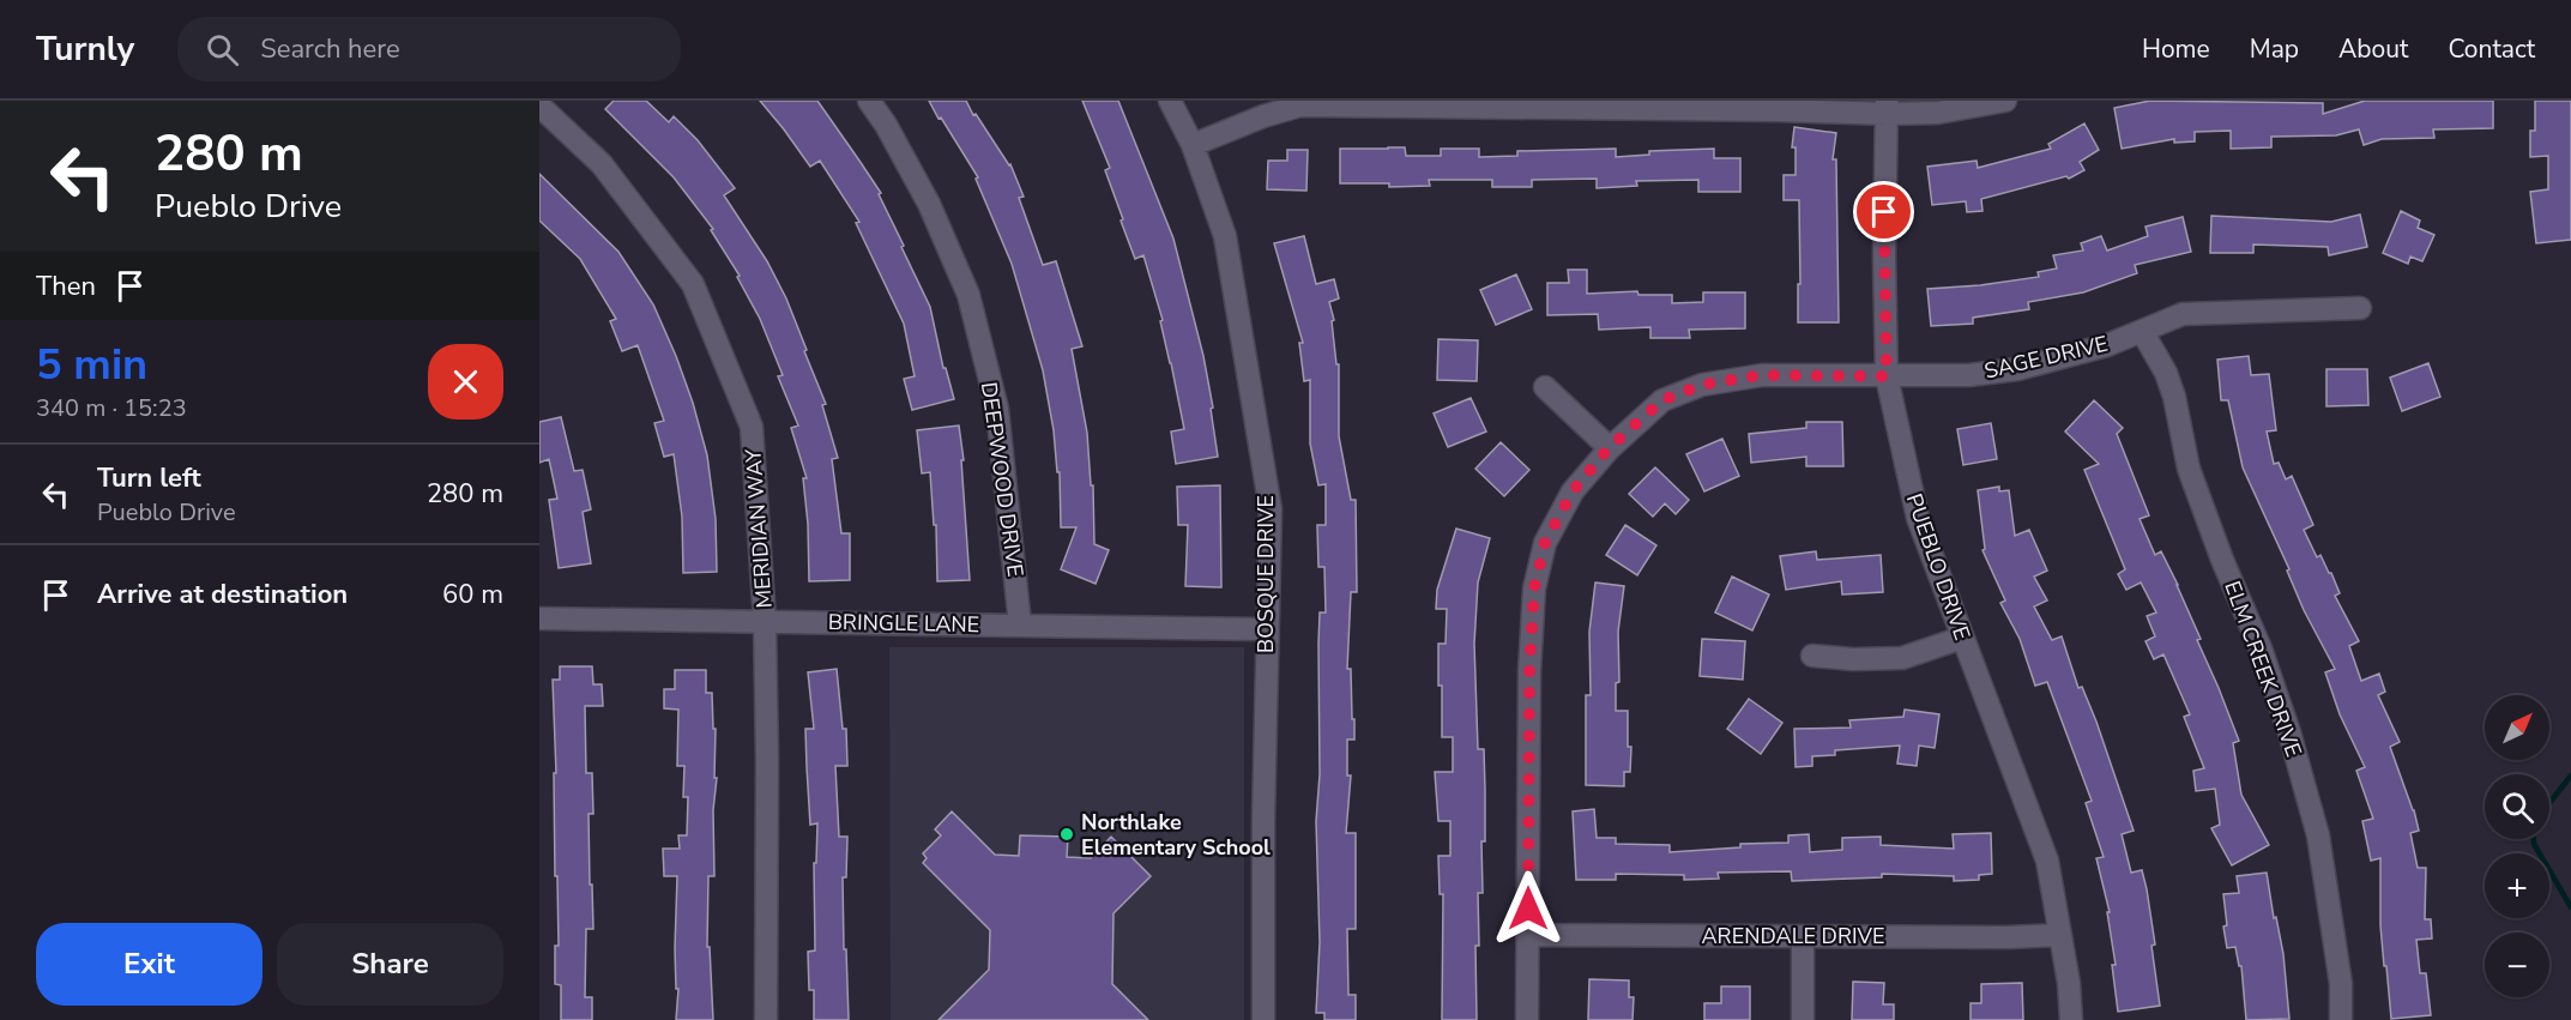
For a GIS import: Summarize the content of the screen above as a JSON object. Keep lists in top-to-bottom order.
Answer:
{
  "streets": {
    "street": [
      "SAGE DRIVE",
      "DEEPWOOD DRIVE",
      "MERIDIAN WAY",
      "PUEBLO DRIVE",
      "BOSQUE DRIVE",
      "BRINGLE LANE",
      "ELM CREEK DRIVE",
      "ARENDALE DRIVE"
    ]
  },
  "crossings": [
    ["SAGE DRIVE", "PUEBLO DRIVE"],
    ["SAGE DRIVE", "ELM CREEK DRIVE"],
    ["SAGE DRIVE", "ARENDALE DRIVE"],
    ["DEEPWOOD DRIVE", "BRINGLE LANE"],
    ["MERIDIAN WAY", "BRINGLE LANE"],
    ["PUEBLO DRIVE", "ARENDALE DRIVE"],
    ["BOSQUE DRIVE", "BRINGLE LANE"]
  ],
  "places": ["Northlake Elementary School"],
  "north": "top right",
  "page": {
    "header": "Turnly",
    "search": "Search here",
    "nav": [
      "Home",
      "Map",
      "About",
      "Contact"
    ],
    "turn": ["280 m", "Pueblo Drive"],
    "then": "Then",
    "heading": ["5 min", "340 m · 15:23"],
    "list": [
      {
        "name": "Turn left",
        "note": "Pueblo Drive",
        "value": "280 m"
      },
      {
        "name": "Arrive at destination",
        "value": "60 m"
      }
    ],
    "map_buttons": ["+", "−"],
    "buttons": ["Exit", "Share"]
  }
}
